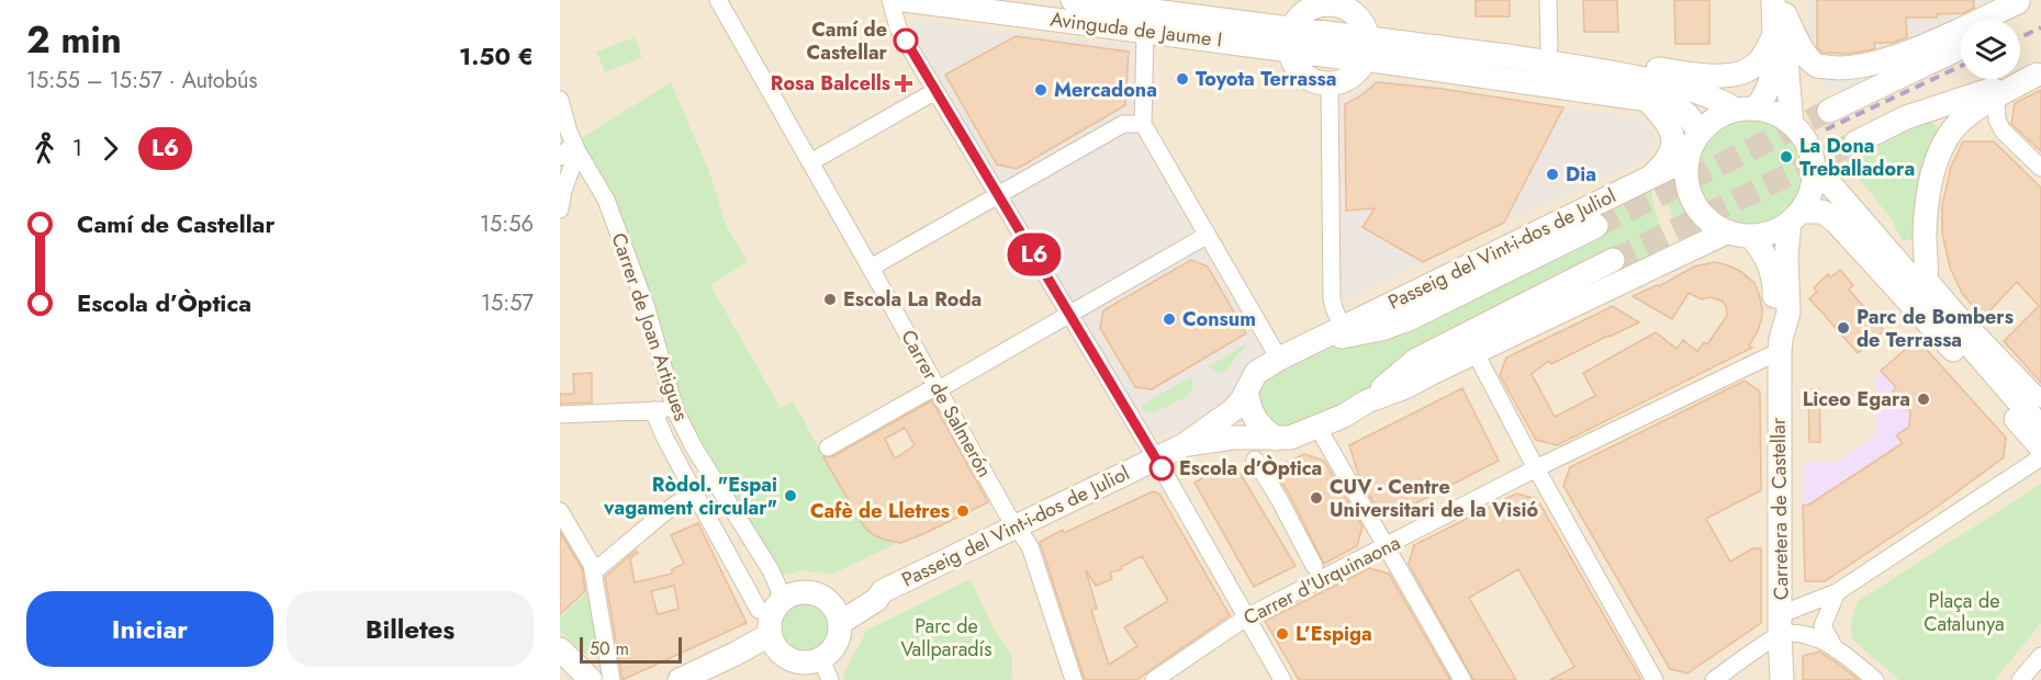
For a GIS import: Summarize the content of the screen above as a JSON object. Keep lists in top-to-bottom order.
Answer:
{
  "streets": {
    "street": [
      "Avinguda de Jaume I",
      "Passeig del Vint-i-dos de Juliol",
      "Carrer de Joan Artigues",
      "Carrer de Salmerón",
      "Carretera de Castellar",
      "Carrer d'Urquinaona"
    ]
  },
  "crossings": [
    ["Avinguda de Jaume I", "Passeig del Vint-i-dos de Juliol"],
    ["Avinguda de Jaume I", "Carretera de Castellar"],
    ["Passeig del Vint-i-dos de Juliol", "Carrer de Joan Artigues"],
    ["Passeig del Vint-i-dos de Juliol", "Carrer de Salmerón"],
    ["Passeig del Vint-i-dos de Juliol", "Carretera de Castellar"],
    ["Carretera de Castellar", "Carrer d'Urquinaona"]
  ],
  "parks": ["Plaça de Catalunya", "Parc de Vallparadís"],
  "places": {
    "other": [
      "Camí de Castellar",
      "Toyota Terrassa",
      "Mercadona",
      "La Dona Treballadora",
      "Dia",
      "Escola La Roda",
      "Consum",
      "Parc de Bombers de Terrassa",
      "Liceo Egara",
      "Escola d’Òptica",
      "Ròdol. \"Espai vagament circular\"",
      "CUV - Centre Universitari de la Visió",
      "Cafè de Lletres",
      "L’Espiga"
    ],
    "health": ["Rosa Balcells"]
  },
  "lines": ["bus line L6"],
  "scale_bar": "50 m",
  "page": {
    "heading": ["2 min", "15:55 – 15:57 · Autobús", "1.50 €"],
    "on_map": "L6",
    "legs": ["1", "L6"],
    "list": [
      {
        "name": "Camí de Castellar",
        "value": "15:56"
      },
      {
        "name": "Escola d’Òptica",
        "value": "15:57"
      }
    ],
    "buttons": ["Iniciar", "Billetes"],
    "scale": "50 m"
  }
}
